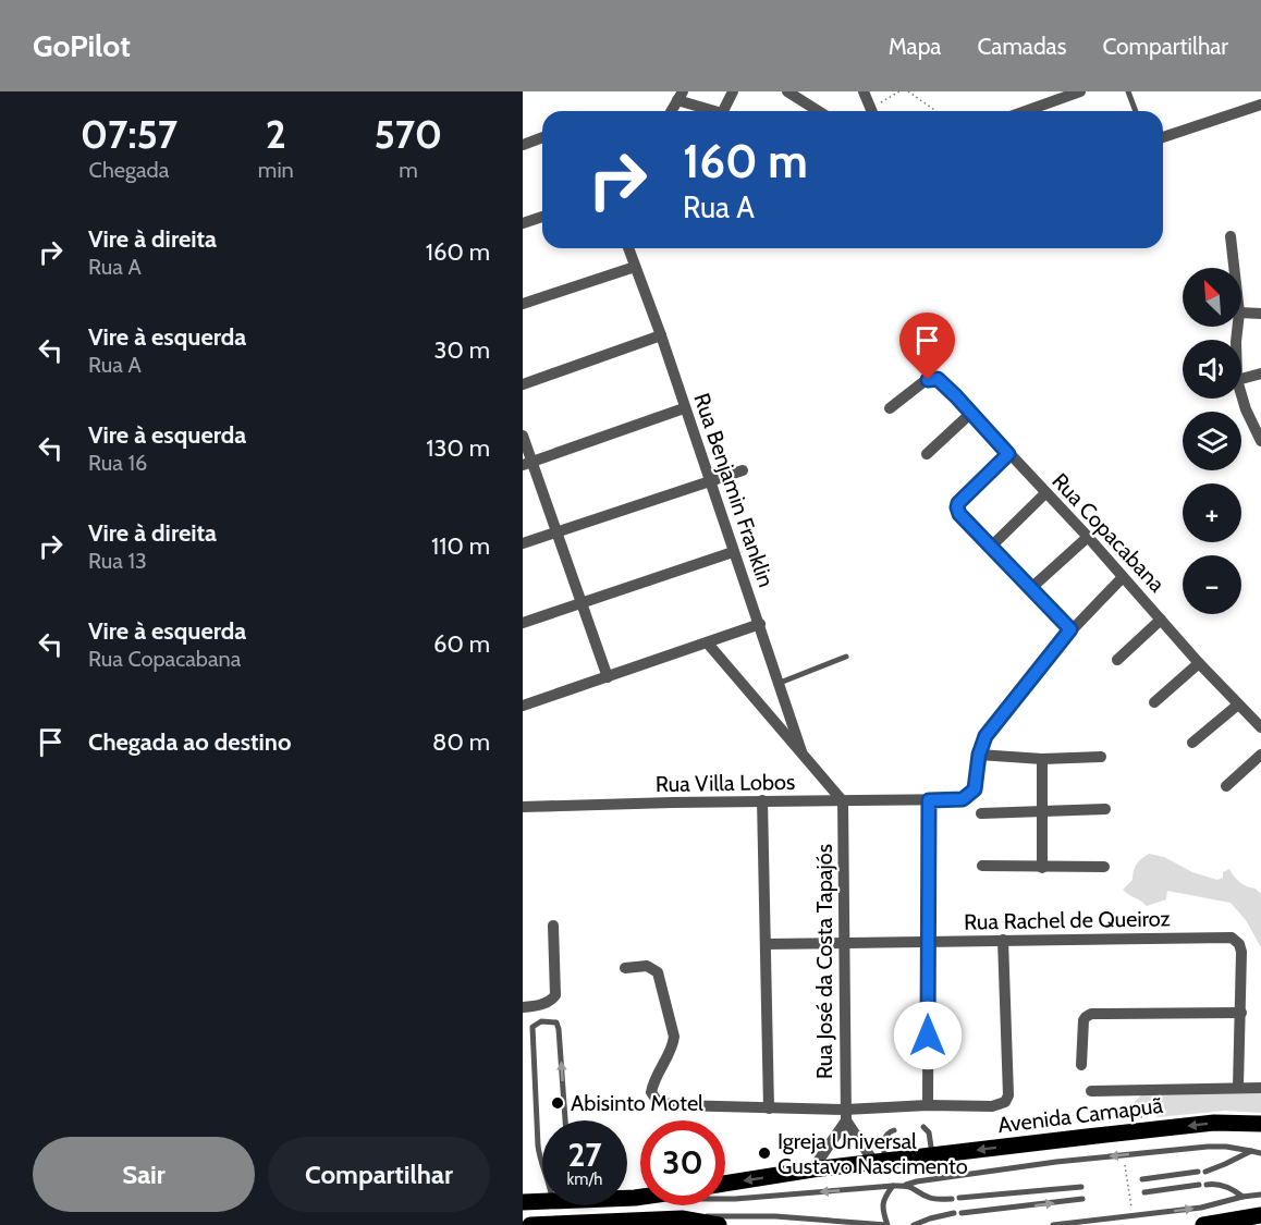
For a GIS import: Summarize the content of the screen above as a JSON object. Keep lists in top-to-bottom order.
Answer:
{
  "streets": {
    "main road": ["Avenida Camapuã"],
    "street": [
      "Rua Benjamin Franklin",
      "Rua Copacabana",
      "Rua Villa Lobos",
      "Rua Rachel de Queiroz",
      "Rua José da Costa Tapajós"
    ]
  },
  "crossings": [
    ["Rua Villa Lobos", "Rua José da Costa Tapajós"],
    ["Rua Rachel de Queiroz", "Rua José da Costa Tapajós"]
  ],
  "one_way": ["Avenida Camapuã"],
  "places": ["Abisinto Motel", "Igreja Universal Gustavo Nascimento"],
  "north": "top left",
  "page": {
    "header": "GoPilot",
    "nav": ["Mapa", "Camadas", "Compartilhar"],
    "eta": [
      "07:57",
      "Chegada",
      "2",
      "min",
      "570",
      "m"
    ],
    "turn": ["160 m", "Rua A"],
    "list": [
      {
        "name": "Vire à direita",
        "note": "Rua A",
        "value": "160 m"
      },
      {
        "name": "Vire à esquerda",
        "note": "Rua A",
        "value": "30 m"
      },
      {
        "name": "Vire à esquerda",
        "note": "Rua 16",
        "value": "130 m"
      },
      {
        "name": "Vire à direita",
        "note": "Rua 13",
        "value": "110 m"
      },
      {
        "name": "Vire à esquerda",
        "note": "Rua Copacabana",
        "value": "60 m"
      },
      {
        "name": "Chegada ao destino",
        "value": "80 m"
      }
    ],
    "map_buttons": ["+", "−"],
    "speed": "27 km/h",
    "limit": "30",
    "buttons": ["Sair", "Compartilhar"]
  }
}
